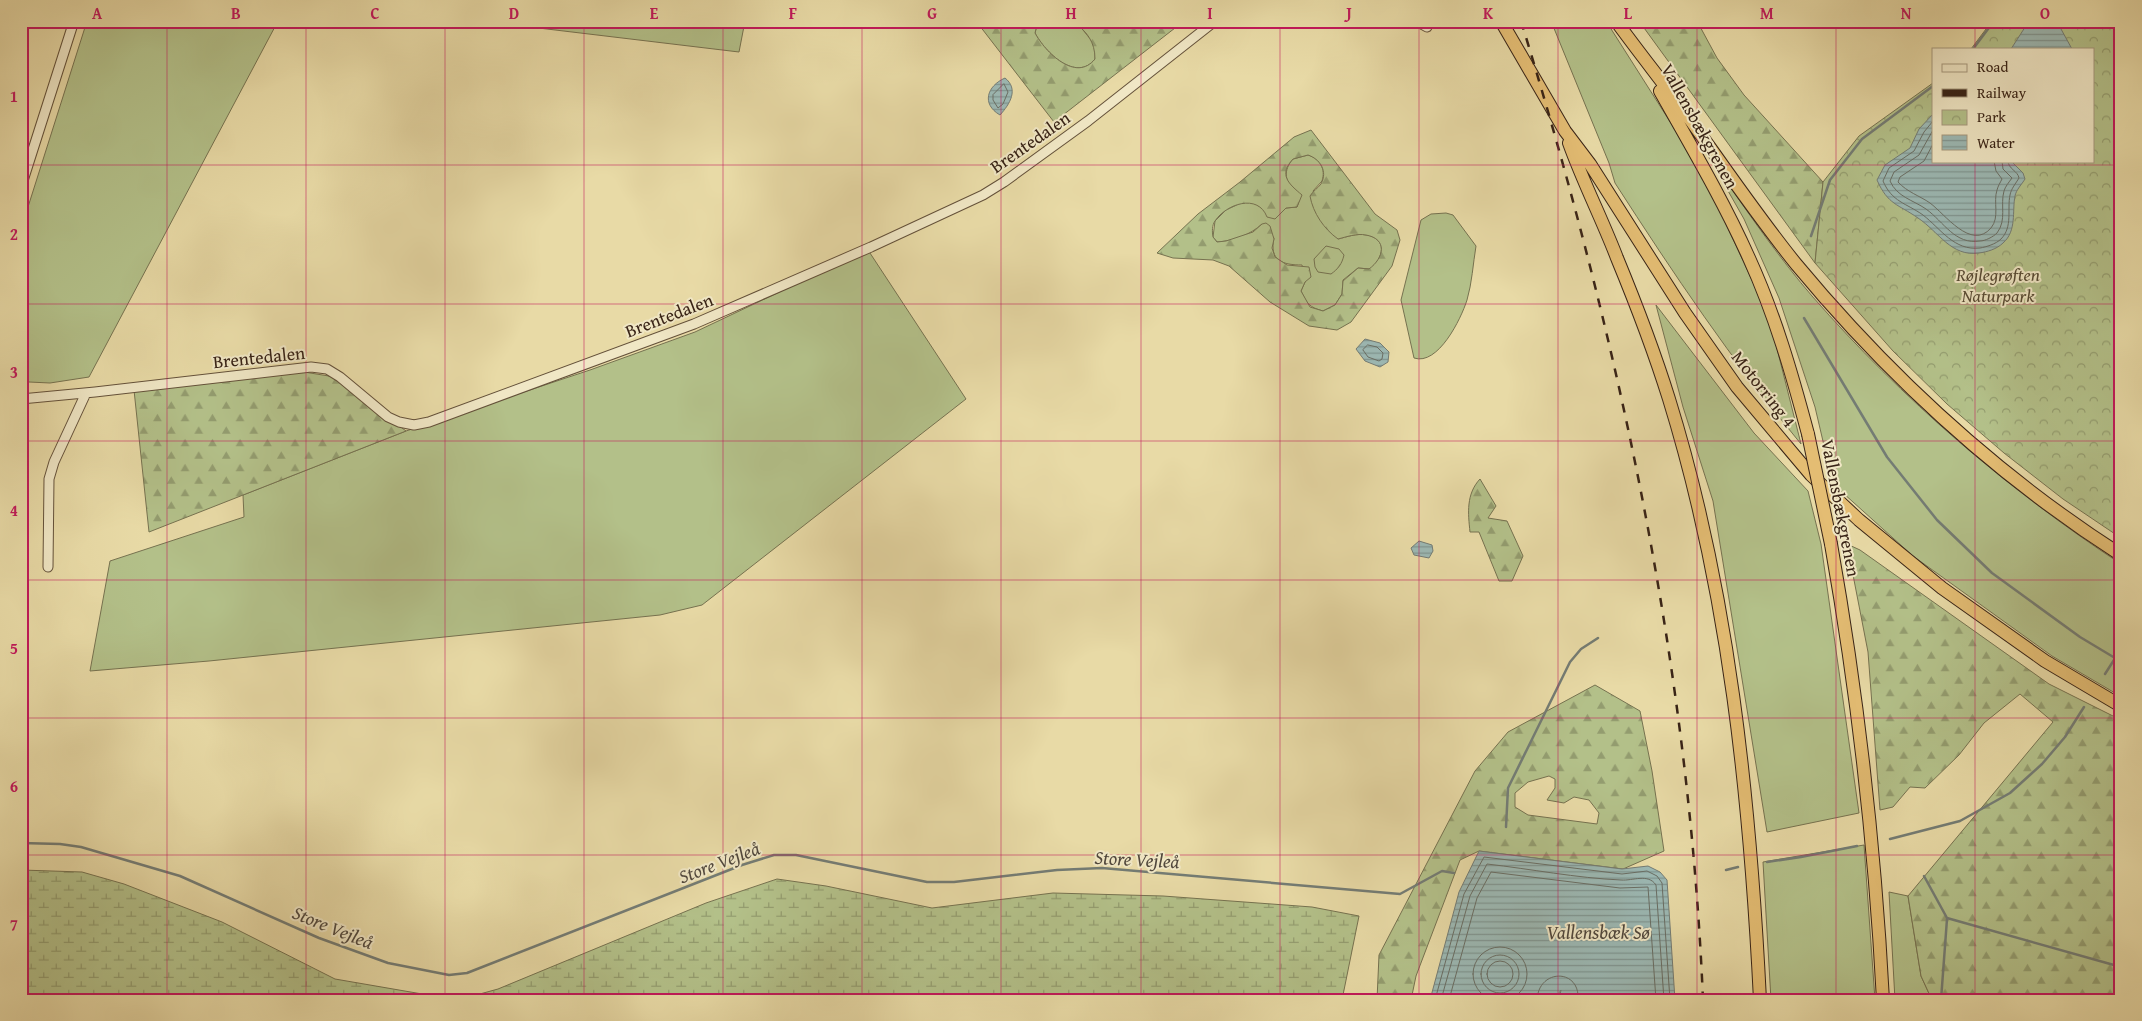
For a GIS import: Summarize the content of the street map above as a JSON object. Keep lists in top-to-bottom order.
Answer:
{
  "streets": {
    "highway": ["Vallensbækgrenen", "Motorring 4"],
    "street": ["Brentedalen"]
  },
  "water": ["Store Vejleå", "Vallensbæk Sø"],
  "parks": ["Røjlegrøften Naturpark"],
  "legend": [
    "Road",
    "Railway",
    "Park",
    "Water"
  ],
  "grid": {
    "columns": [
      "A",
      "B",
      "C",
      "D",
      "E",
      "F",
      "G",
      "H",
      "I",
      "J",
      "K",
      "L",
      "M",
      "N",
      "O"
    ],
    "rows": [
      "1",
      "2",
      "3",
      "4",
      "5",
      "6",
      "7"
    ]
  }
}
